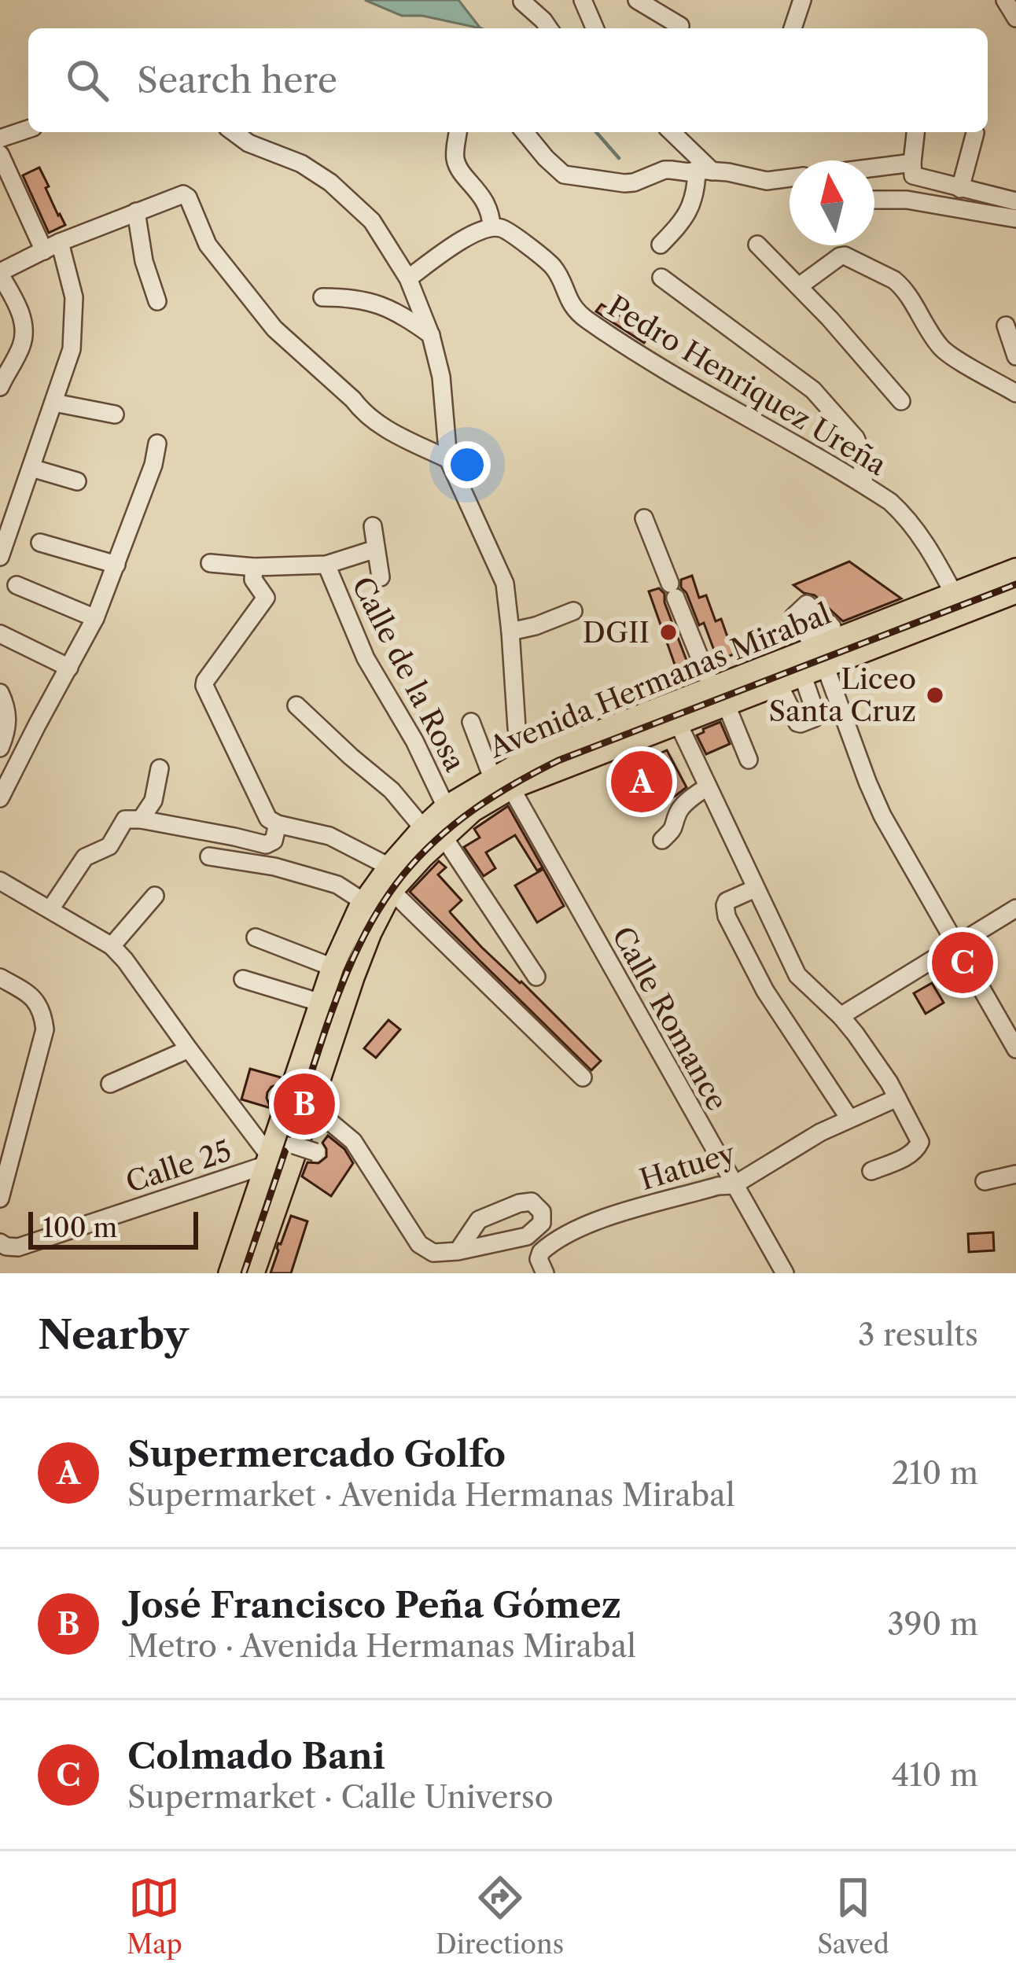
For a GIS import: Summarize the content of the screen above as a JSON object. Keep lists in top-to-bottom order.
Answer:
{
  "streets": {
    "main road": ["Avenida Hermanas Mirabal"],
    "street": [
      "Pedro Henriquez Ureña",
      "Calle de la Rosa",
      "Calle Romance",
      "Calle 25",
      "Hatuey"
    ]
  },
  "crossings": [
    ["Pedro Henriquez Ureña", "Avenida Hermanas Mirabal"],
    ["Calle de la Rosa", "Avenida Hermanas Mirabal"],
    ["Avenida Hermanas Mirabal", "Calle Romance"],
    ["Avenida Hermanas Mirabal", "Calle 25"],
    ["Calle Romance", "Hatuey"]
  ],
  "places": ["DGII", "Liceo Santa Cruz"],
  "scale_bar": "100 m",
  "north": "top",
  "page": {
    "search": "Search here",
    "pins": ["A", "C", "B"],
    "scale": "100 m",
    "heading": ["Nearby", "3 results"],
    "list": [
      {
        "mark": "A",
        "name": "Supermercado Golfo",
        "note": "Supermarket · Avenida Hermanas Mirabal",
        "value": "210 m"
      },
      {
        "mark": "B",
        "name": "José Francisco Peña Gómez",
        "note": "Metro · Avenida Hermanas Mirabal",
        "value": "390 m"
      },
      {
        "mark": "C",
        "name": "Colmado Bani",
        "note": "Supermarket · Calle Universo",
        "value": "410 m"
      }
    ],
    "nav": ["Map", "Directions", "Saved"]
  }
}
